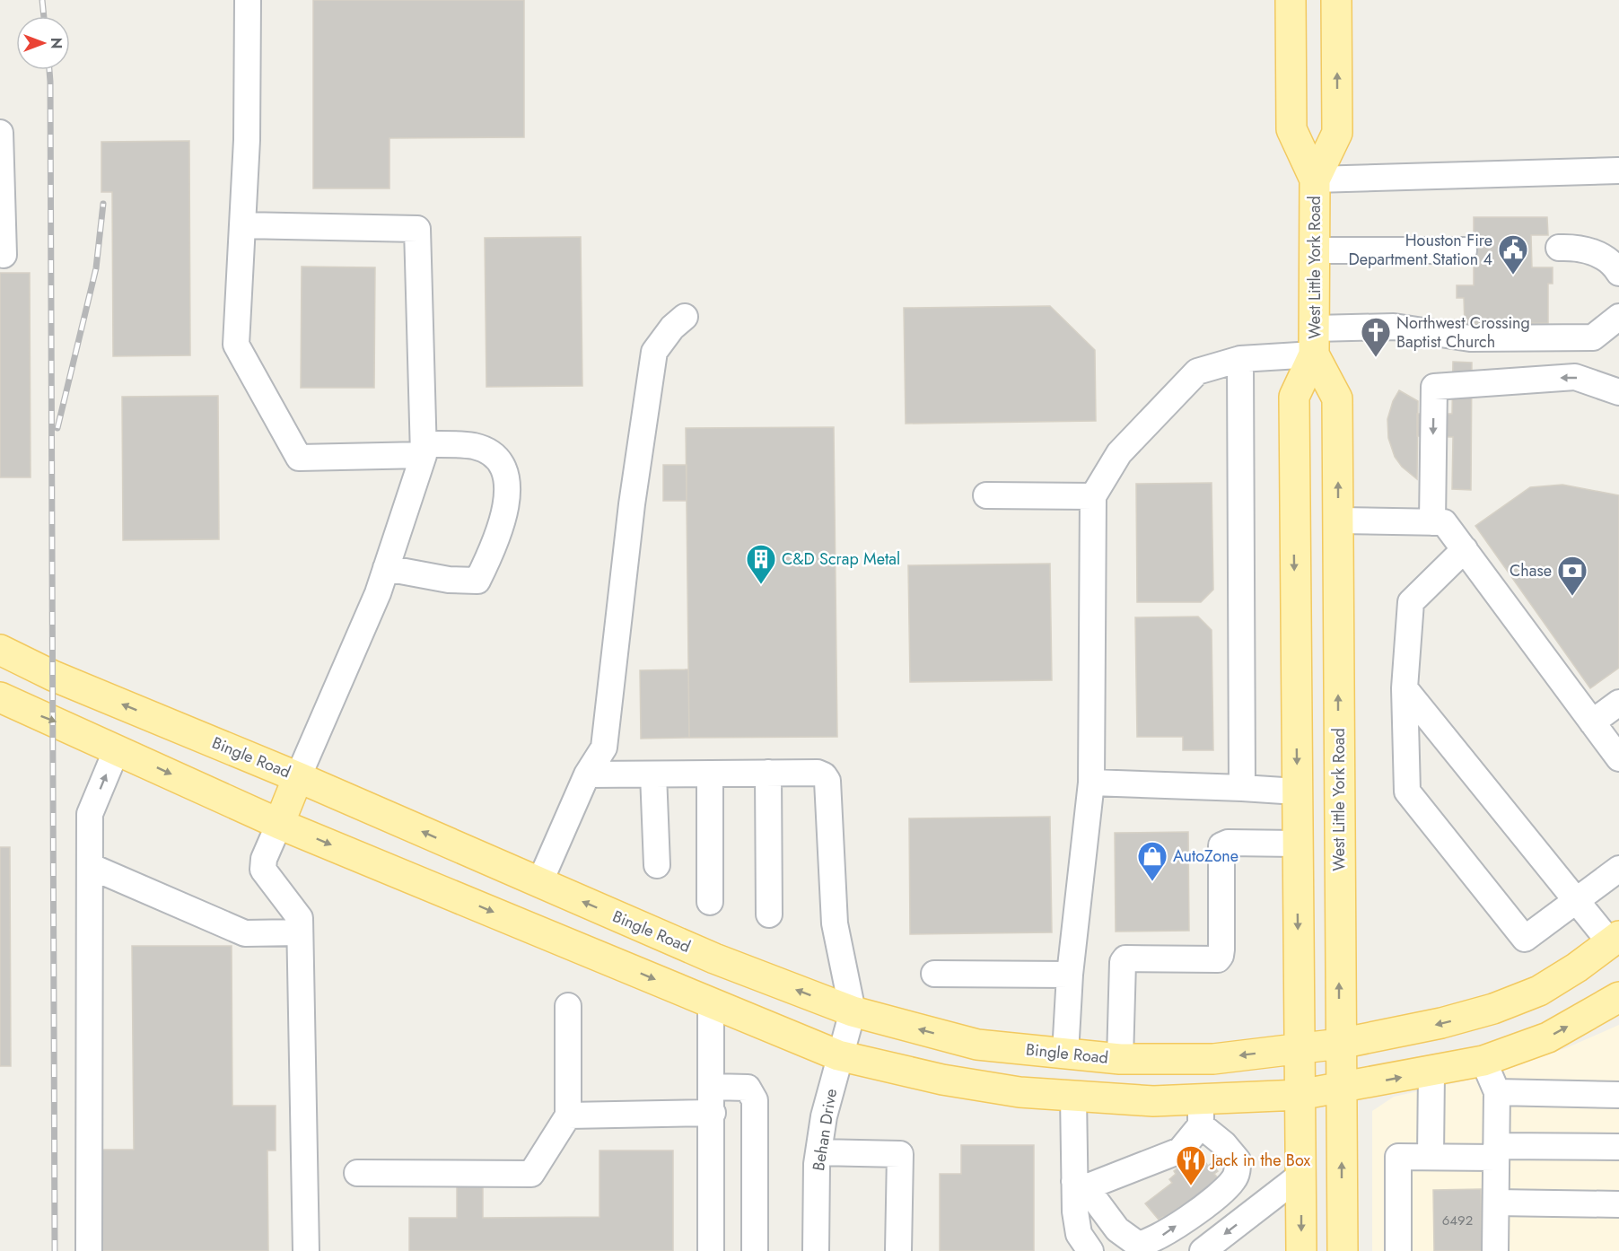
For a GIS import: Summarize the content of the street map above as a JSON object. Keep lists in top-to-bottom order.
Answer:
{
  "streets": {
    "main road": ["West Little York Road", "Bingle Road"],
    "street": ["Behan Drive"]
  },
  "crossings": [
    ["West Little York Road", "Bingle Road"],
    ["Bingle Road", "Behan Drive"]
  ],
  "places": {
    "public building": ["Houston Fire Department Station 4"],
    "church": ["Northwest Crossing Baptist Church"],
    "building": ["C&D Scrap Metal"],
    "bank": ["Chase"],
    "shop": ["AutoZone"],
    "restaurant": ["Jack in the Box"]
  },
  "house_numbers": ["6492"],
  "north": "right"
}
